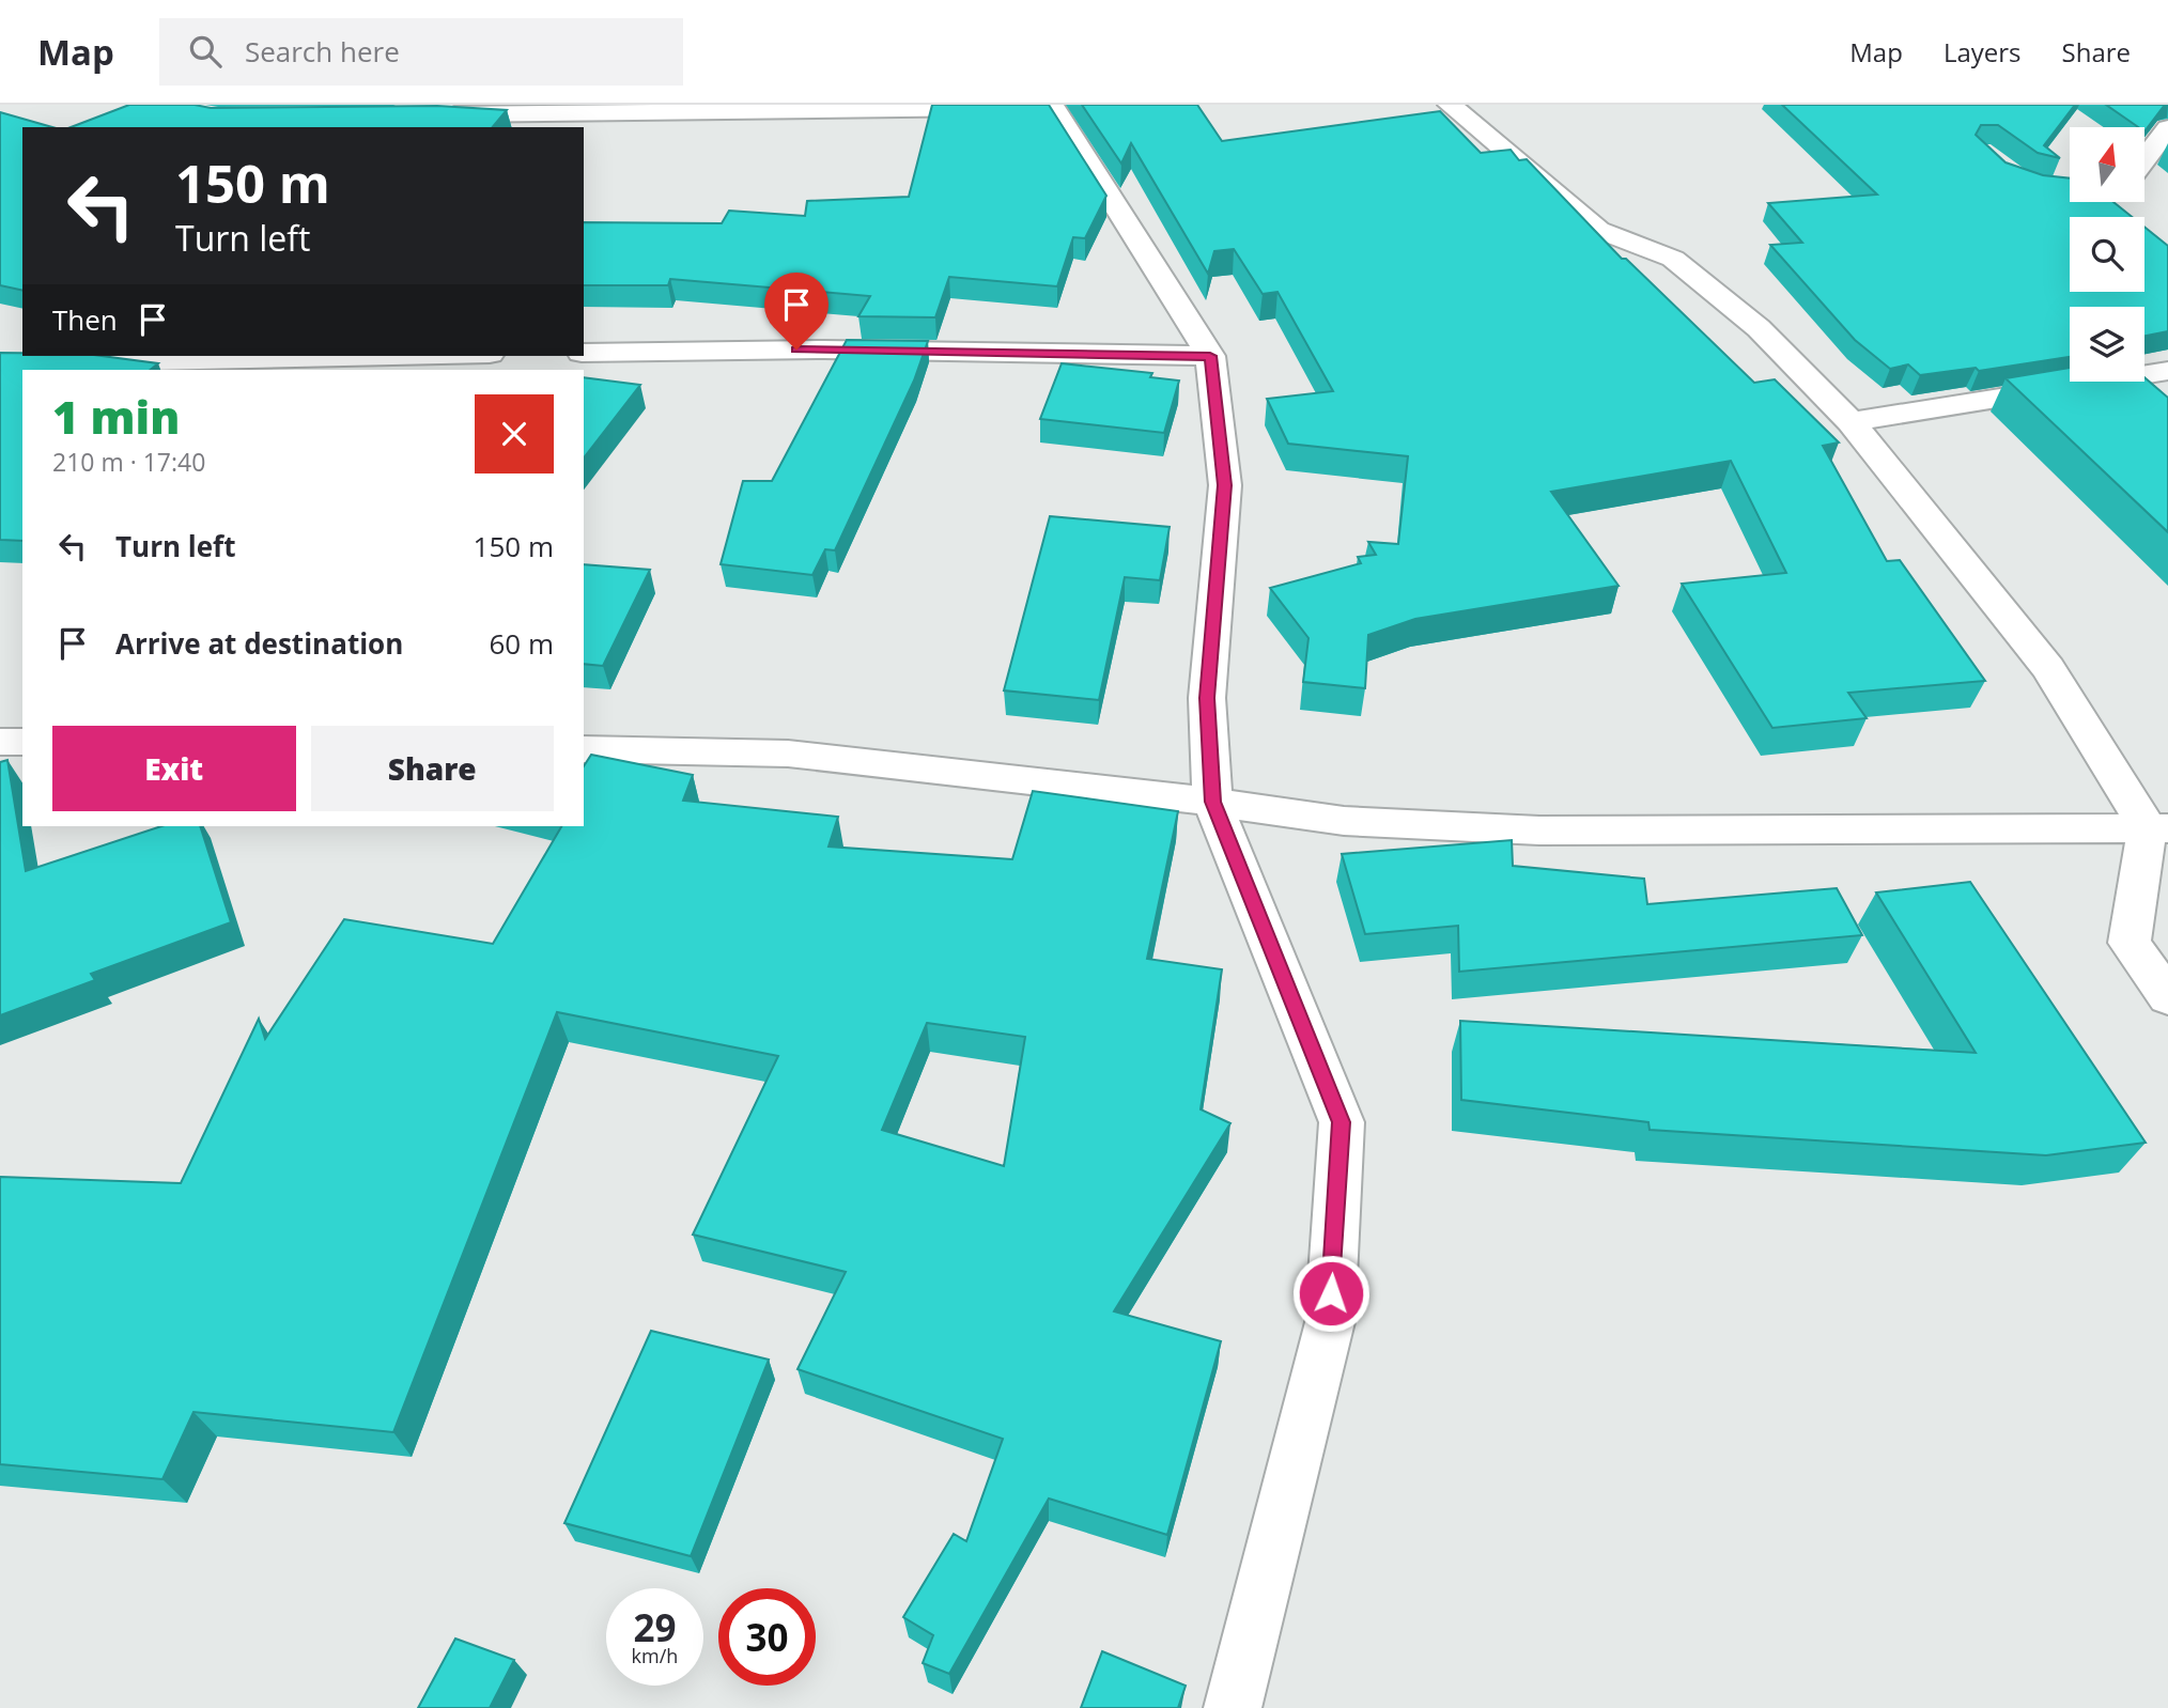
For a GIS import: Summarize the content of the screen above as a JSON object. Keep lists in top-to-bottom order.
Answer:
{
  "north": "top",
  "page": {
    "header": "Map",
    "search": "Search here",
    "nav": ["Map", "Layers", "Share"],
    "turn": ["150 m", "Turn left"],
    "then": "Then",
    "heading": ["1 min", "210 m · 17:40"],
    "list": [
      {
        "name": "Turn left",
        "value": "150 m"
      },
      {
        "name": "Arrive at destination",
        "value": "60 m"
      }
    ],
    "buttons": ["Exit", "Share"],
    "speed": "29 km/h",
    "limit": "30"
  }
}
